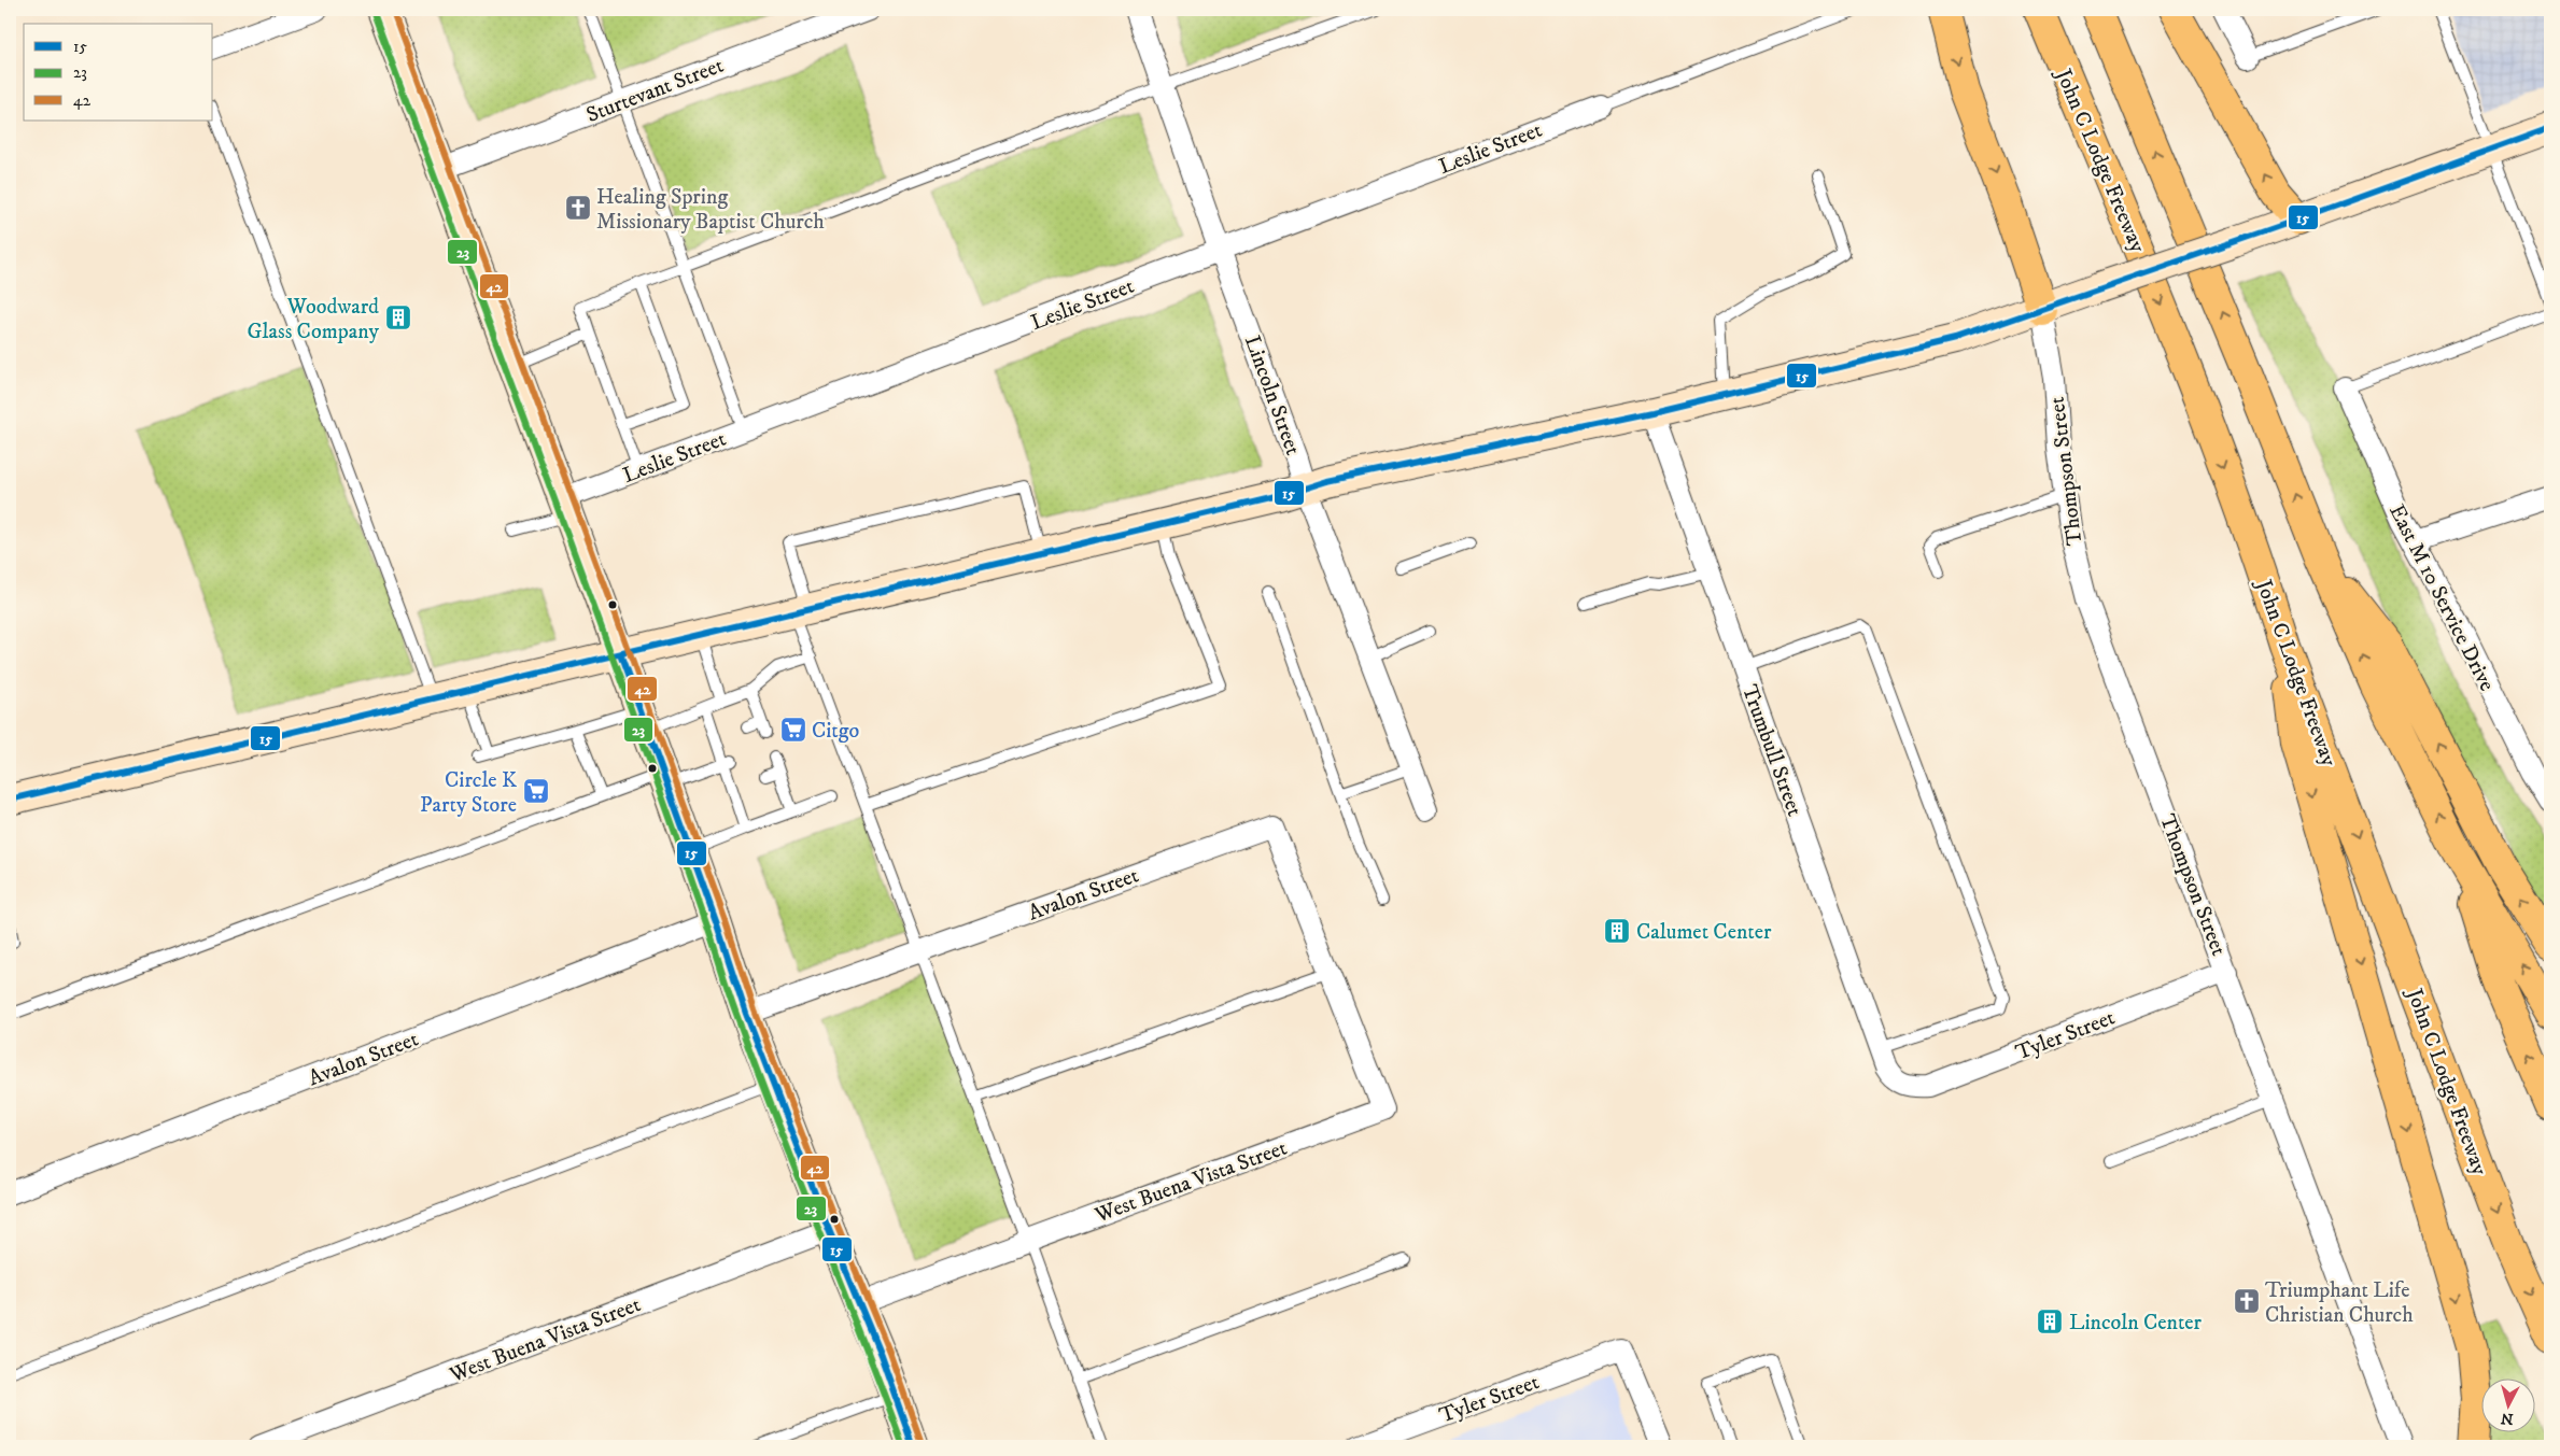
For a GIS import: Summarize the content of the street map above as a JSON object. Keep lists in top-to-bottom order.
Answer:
{
  "streets": {
    "highway": ["John C Lodge Freeway"],
    "street": [
      "Sturtevant Street",
      "Leslie Street",
      "Lincoln Street",
      "Thompson Street",
      "East M 10 Service Drive",
      "Trumbull Street",
      "Avalon Street",
      "Tyler Street",
      "West Buena Vista Street"
    ]
  },
  "crossings": [
    ["Leslie Street", "Lincoln Street"],
    ["Thompson Street", "Tyler Street"],
    ["Trumbull Street", "Tyler Street"],
    ["Avalon Street", "West Buena Vista Street"]
  ],
  "places": {
    "church": ["Healing Spring Missionary Baptist Church", "Triumphant Life Christian Church"],
    "building": ["Woodward Glass Company", "Calumet Center", "Lincoln Center"],
    "supermarket": ["Citgo", "Circle K Party Store"]
  },
  "lines": ["transit line 42", "transit line 23", "transit line 15"],
  "legend": ["15", "23", "42"],
  "north": "bottom"
}
